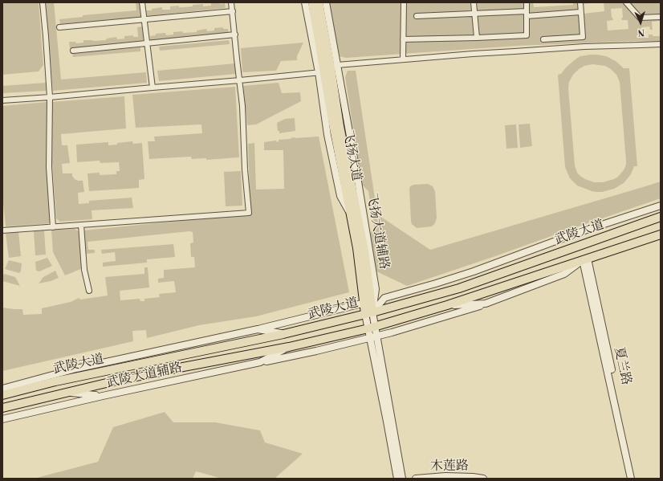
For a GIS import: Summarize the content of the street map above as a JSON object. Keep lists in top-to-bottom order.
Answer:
{
  "streets": {
    "main road": ["飞扬大道", "武陵大道"],
    "street": [
      "飞扬大道辅路",
      "夏兰路",
      "武陵大道辅路",
      "木莲路"
    ]
  },
  "crossings": [
    ["飞扬大道", "飞扬大道辅路"],
    ["飞扬大道", "武陵大道"],
    ["武陵大道", "夏兰路"],
    ["武陵大道", "武陵大道辅路"]
  ],
  "north": "bottom"
}
